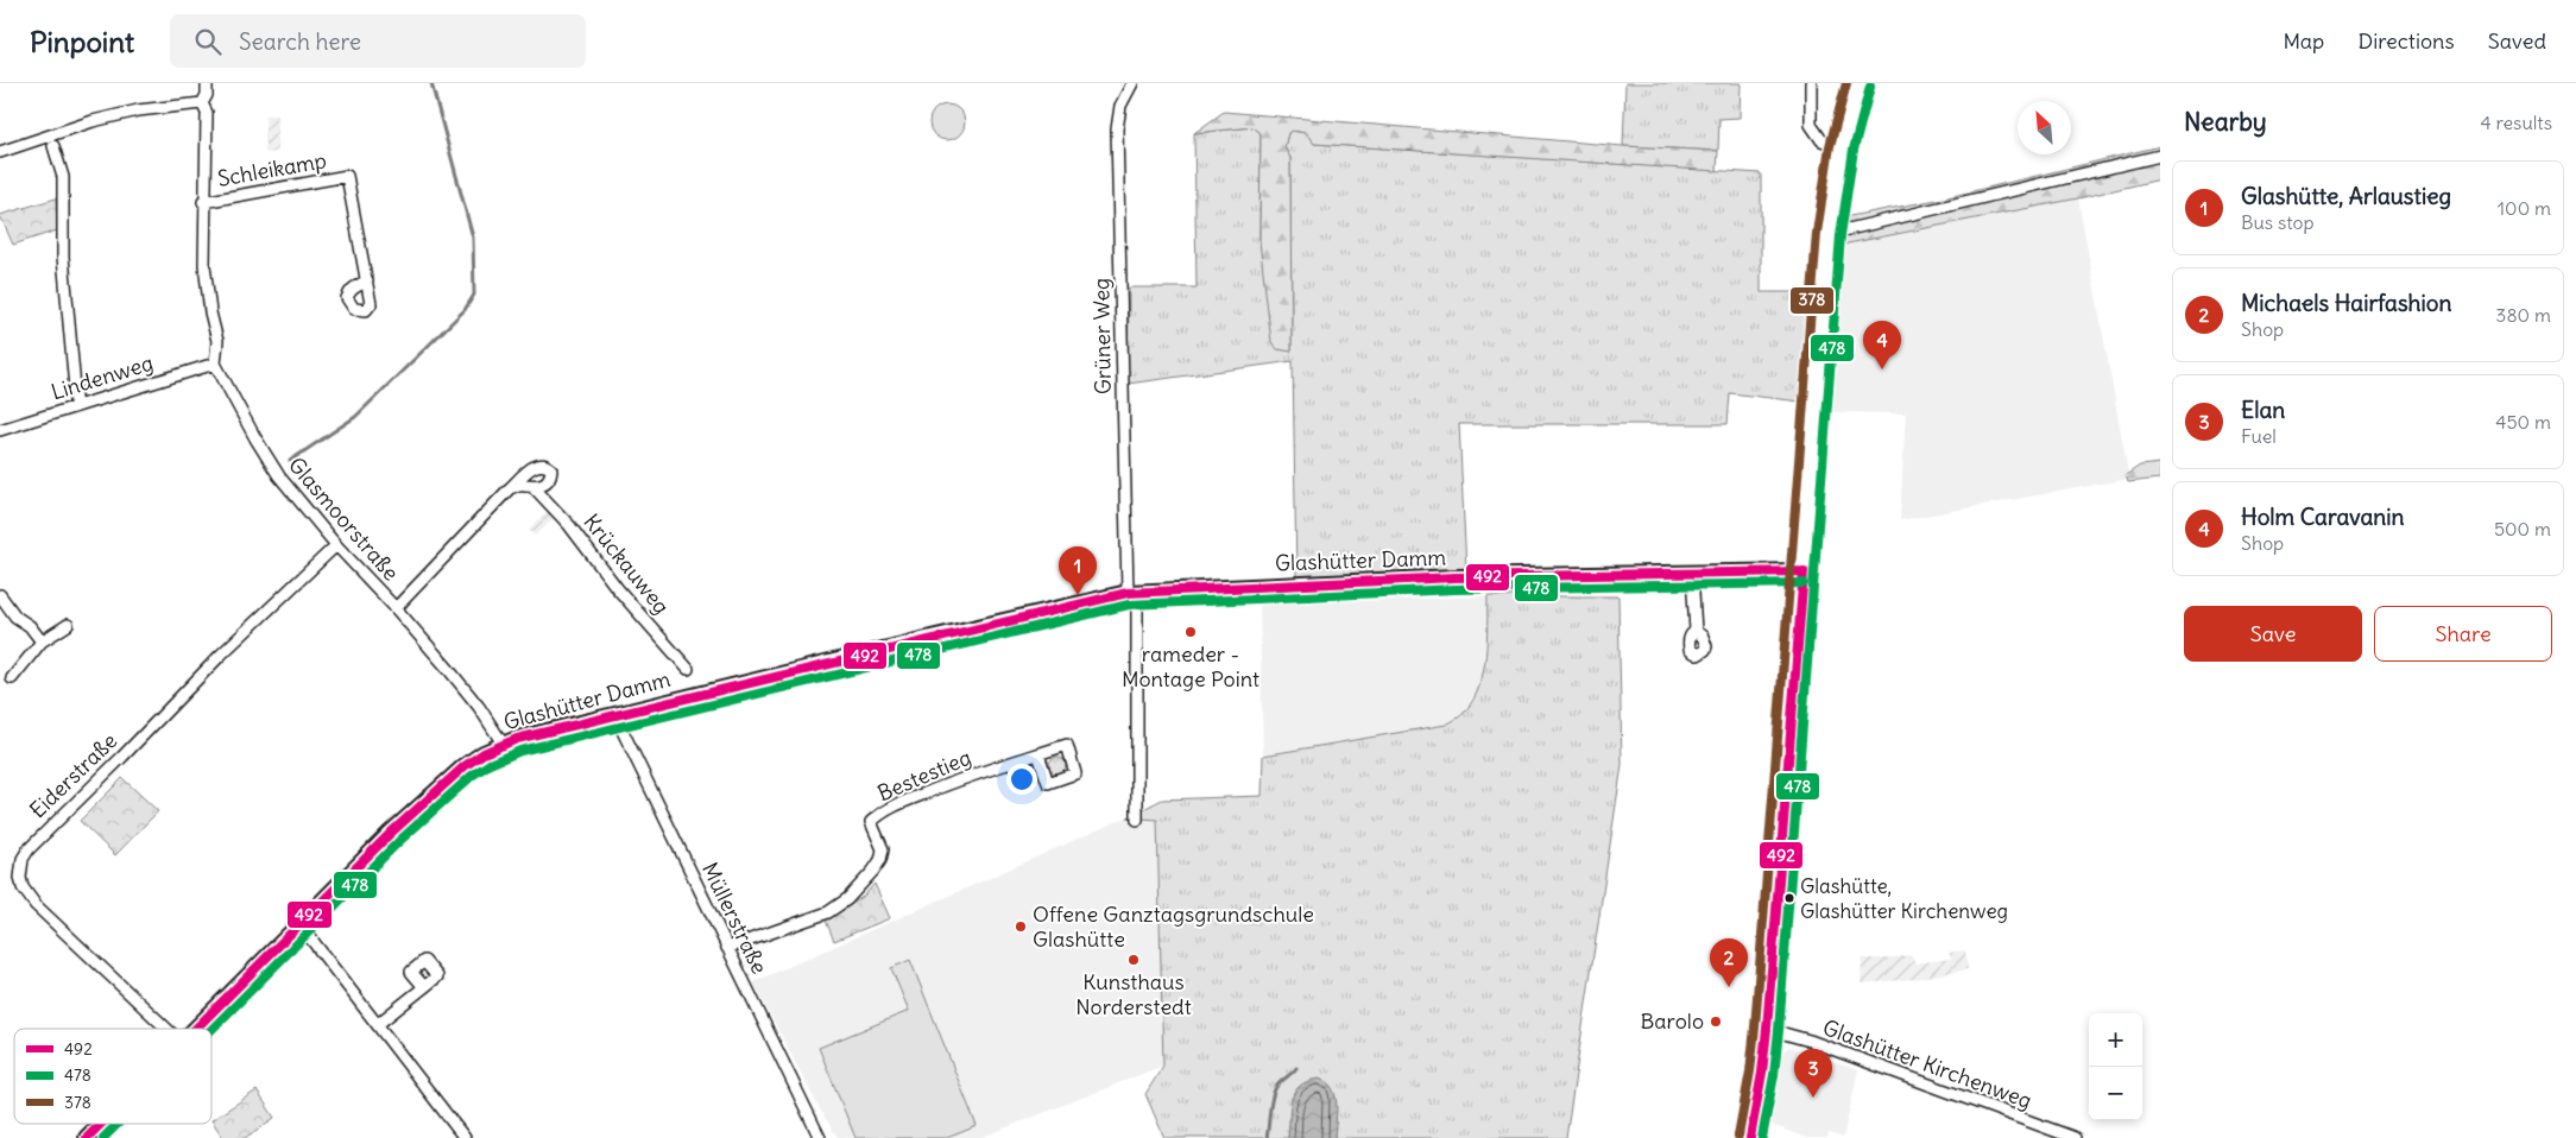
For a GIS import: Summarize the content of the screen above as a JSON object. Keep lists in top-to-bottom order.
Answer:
{
  "streets": {
    "street": [
      "Schleikamp",
      "Grüner Weg",
      "Lindenweg",
      "Glasmoorstraße",
      "Glashütter Damm",
      "Krückauweg",
      "Eiderstraße",
      "Bestestieg",
      "Müllerstraße",
      "Glashütter Kirchenweg"
    ]
  },
  "crossings": [
    ["Schleikamp", "Glasmoorstraße"],
    ["Grüner Weg", "Glashütter Damm"],
    ["Lindenweg", "Glasmoorstraße"],
    ["Glasmoorstraße", "Glashütter Damm"],
    ["Glasmoorstraße", "Eiderstraße"],
    ["Glashütter Damm", "Müllerstraße"],
    ["Bestestieg", "Müllerstraße"]
  ],
  "places": [
    "rameder - Montage Point",
    "Glashütte, Glashütter Kirchenweg",
    "Offene Ganztagsgrundschule Glashütte",
    "Kunsthaus Norderstedt",
    "Barolo"
  ],
  "lines": ["transit line 378", "transit line 478", "transit line 492"],
  "legend": ["492", "478", "378"],
  "north": "top left",
  "page": {
    "header": "Pinpoint",
    "search": "Search here",
    "nav": ["Map", "Directions", "Saved"],
    "heading": ["Nearby", "4 results"],
    "list": [
      {
        "mark": "1",
        "name": "Glashütte, Arlaustieg",
        "note": "Bus stop",
        "value": "100 m"
      },
      {
        "mark": "2",
        "name": "Michaels Hairfashion",
        "note": "Shop",
        "value": "380 m"
      },
      {
        "mark": "3",
        "name": "Elan",
        "note": "Fuel",
        "value": "450 m"
      },
      {
        "mark": "4",
        "name": "Holm Caravanin",
        "note": "Shop",
        "value": "500 m"
      }
    ],
    "pins": [
      "4",
      "1",
      "2",
      "3"
    ],
    "buttons": ["Save", "Share"],
    "map_buttons": ["+", "−"]
  }
}
